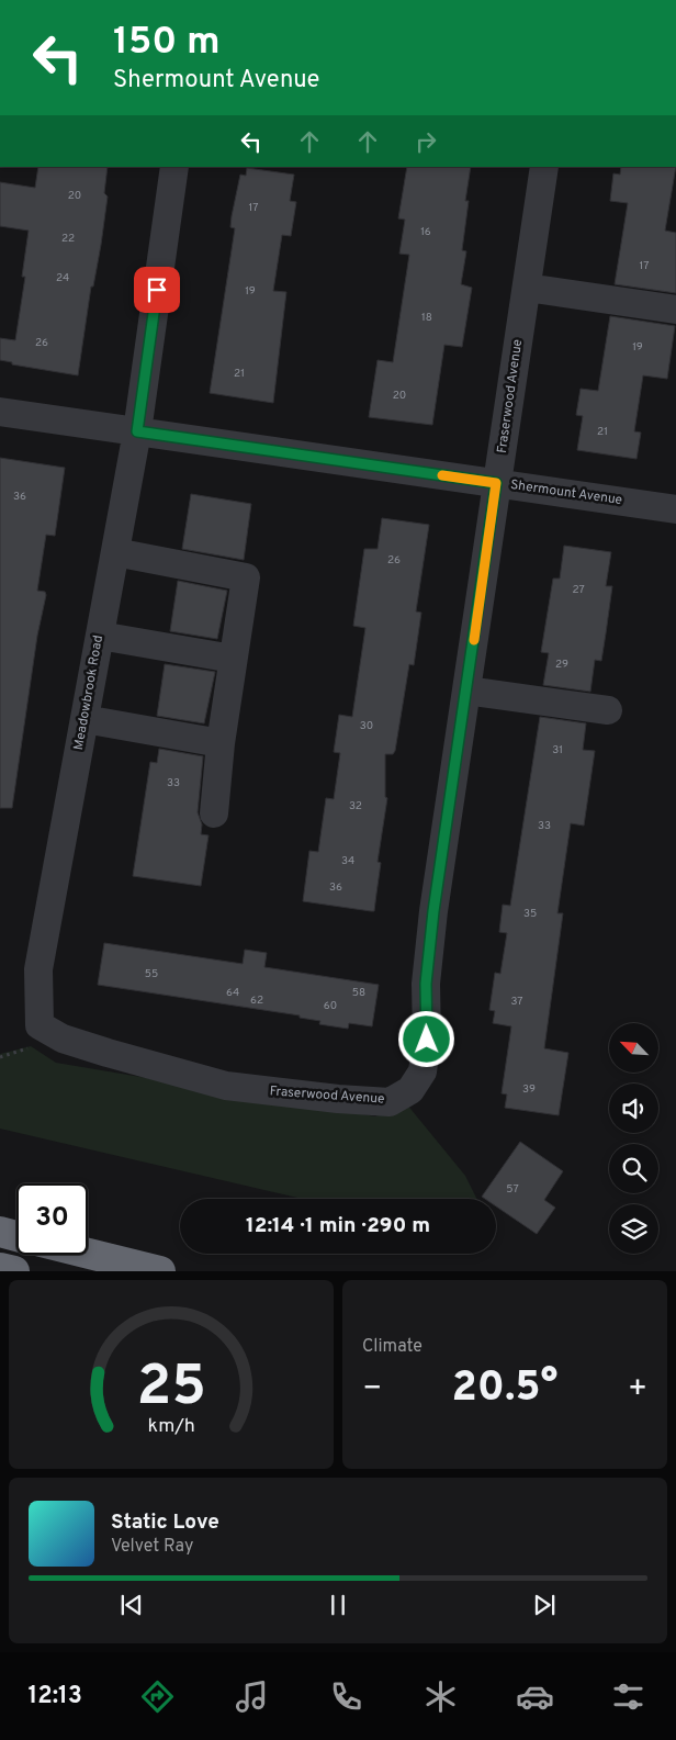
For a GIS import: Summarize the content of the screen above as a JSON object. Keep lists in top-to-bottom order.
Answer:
{
  "streets": {
    "street": ["Fraserwood Avenue", "Shermount Avenue", "Meadowbrook Road"]
  },
  "crossings": [
    ["Fraserwood Avenue", "Shermount Avenue"],
    ["Fraserwood Avenue", "Meadowbrook Road"],
    ["Shermount Avenue", "Meadowbrook Road"]
  ],
  "house_numbers": [
    "20",
    "17",
    "16",
    "22",
    "17",
    "24",
    "19",
    "18",
    "26",
    "19",
    "21",
    "20",
    "21",
    "36",
    "26",
    "27",
    "29",
    "30",
    "31",
    "33",
    "32",
    "33",
    "34",
    "36",
    "35",
    "55",
    "64",
    "58",
    "62",
    "37",
    "60",
    "39",
    "57"
  ],
  "north": "top left",
  "page": {
    "turn": ["150 m", "Shermount Avenue"],
    "limit": "30",
    "trip": "12:14 · 1 min · 290 m",
    "tile": "Climate",
    "heat": ["−", "20.5°", "+"],
    "song": ["Static Love", "Velvet Ray"],
    "tabs": "12:13",
    "gauge": ["25", "km/h"]
  }
}
